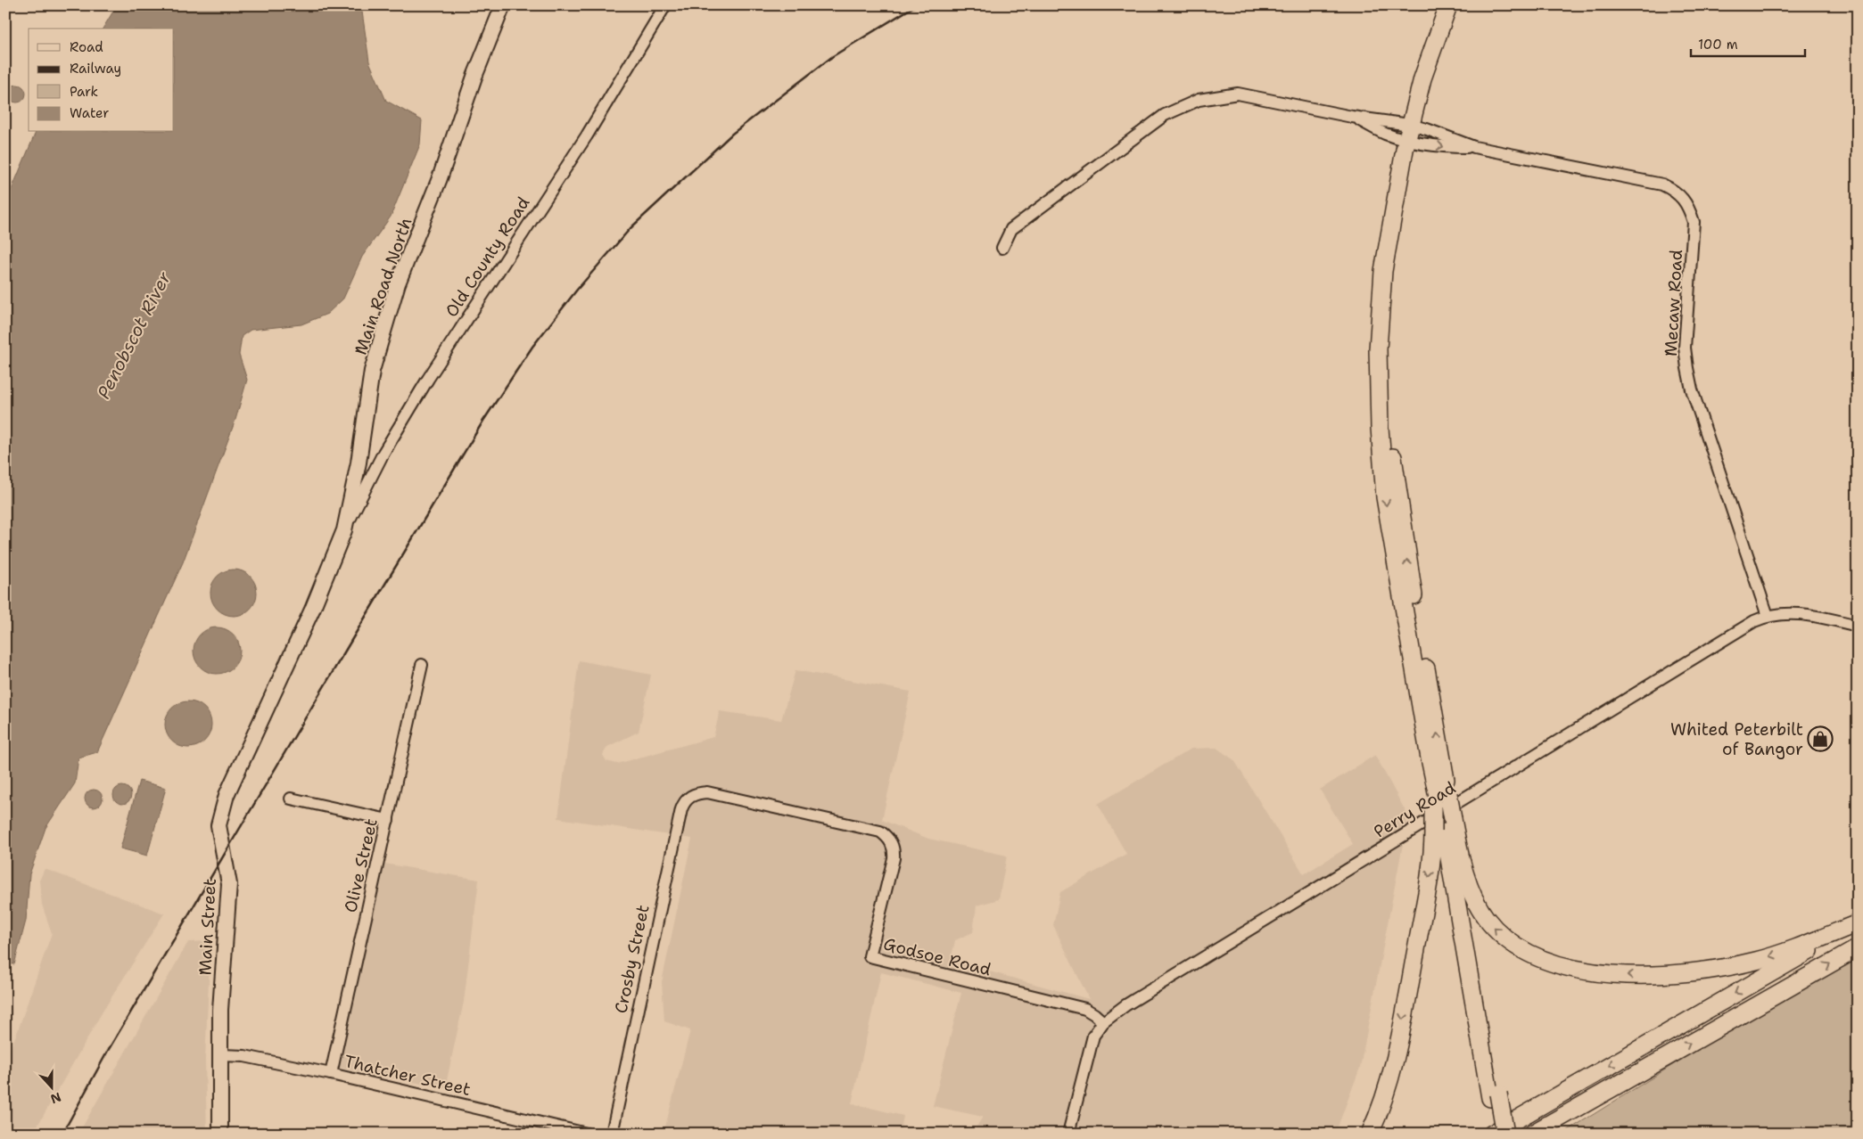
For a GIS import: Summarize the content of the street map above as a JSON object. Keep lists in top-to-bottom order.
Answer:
{
  "streets": {
    "main road": ["Main Road North", "Main Street"],
    "street": [
      "Old County Road",
      "Mecaw Road",
      "Perry Road",
      "Olive Street",
      "Godsoe Road",
      "Crosby Street",
      "Thatcher Street"
    ]
  },
  "crossings": [
    ["Old County Road", "Main Road North"],
    ["Main Road North", "Main Street"],
    ["Mecaw Road", "Perry Road"],
    ["Perry Road", "Godsoe Road"],
    ["Olive Street", "Thatcher Street"],
    ["Main Street", "Thatcher Street"],
    ["Godsoe Road", "Crosby Street"]
  ],
  "water": ["Penobscot River"],
  "places": {
    "shop": ["Whited Peterbilt of Bangor"]
  },
  "legend": [
    "Road",
    "Railway",
    "Park",
    "Water"
  ],
  "scale_bar": "100 m",
  "north": "bottom"
}
